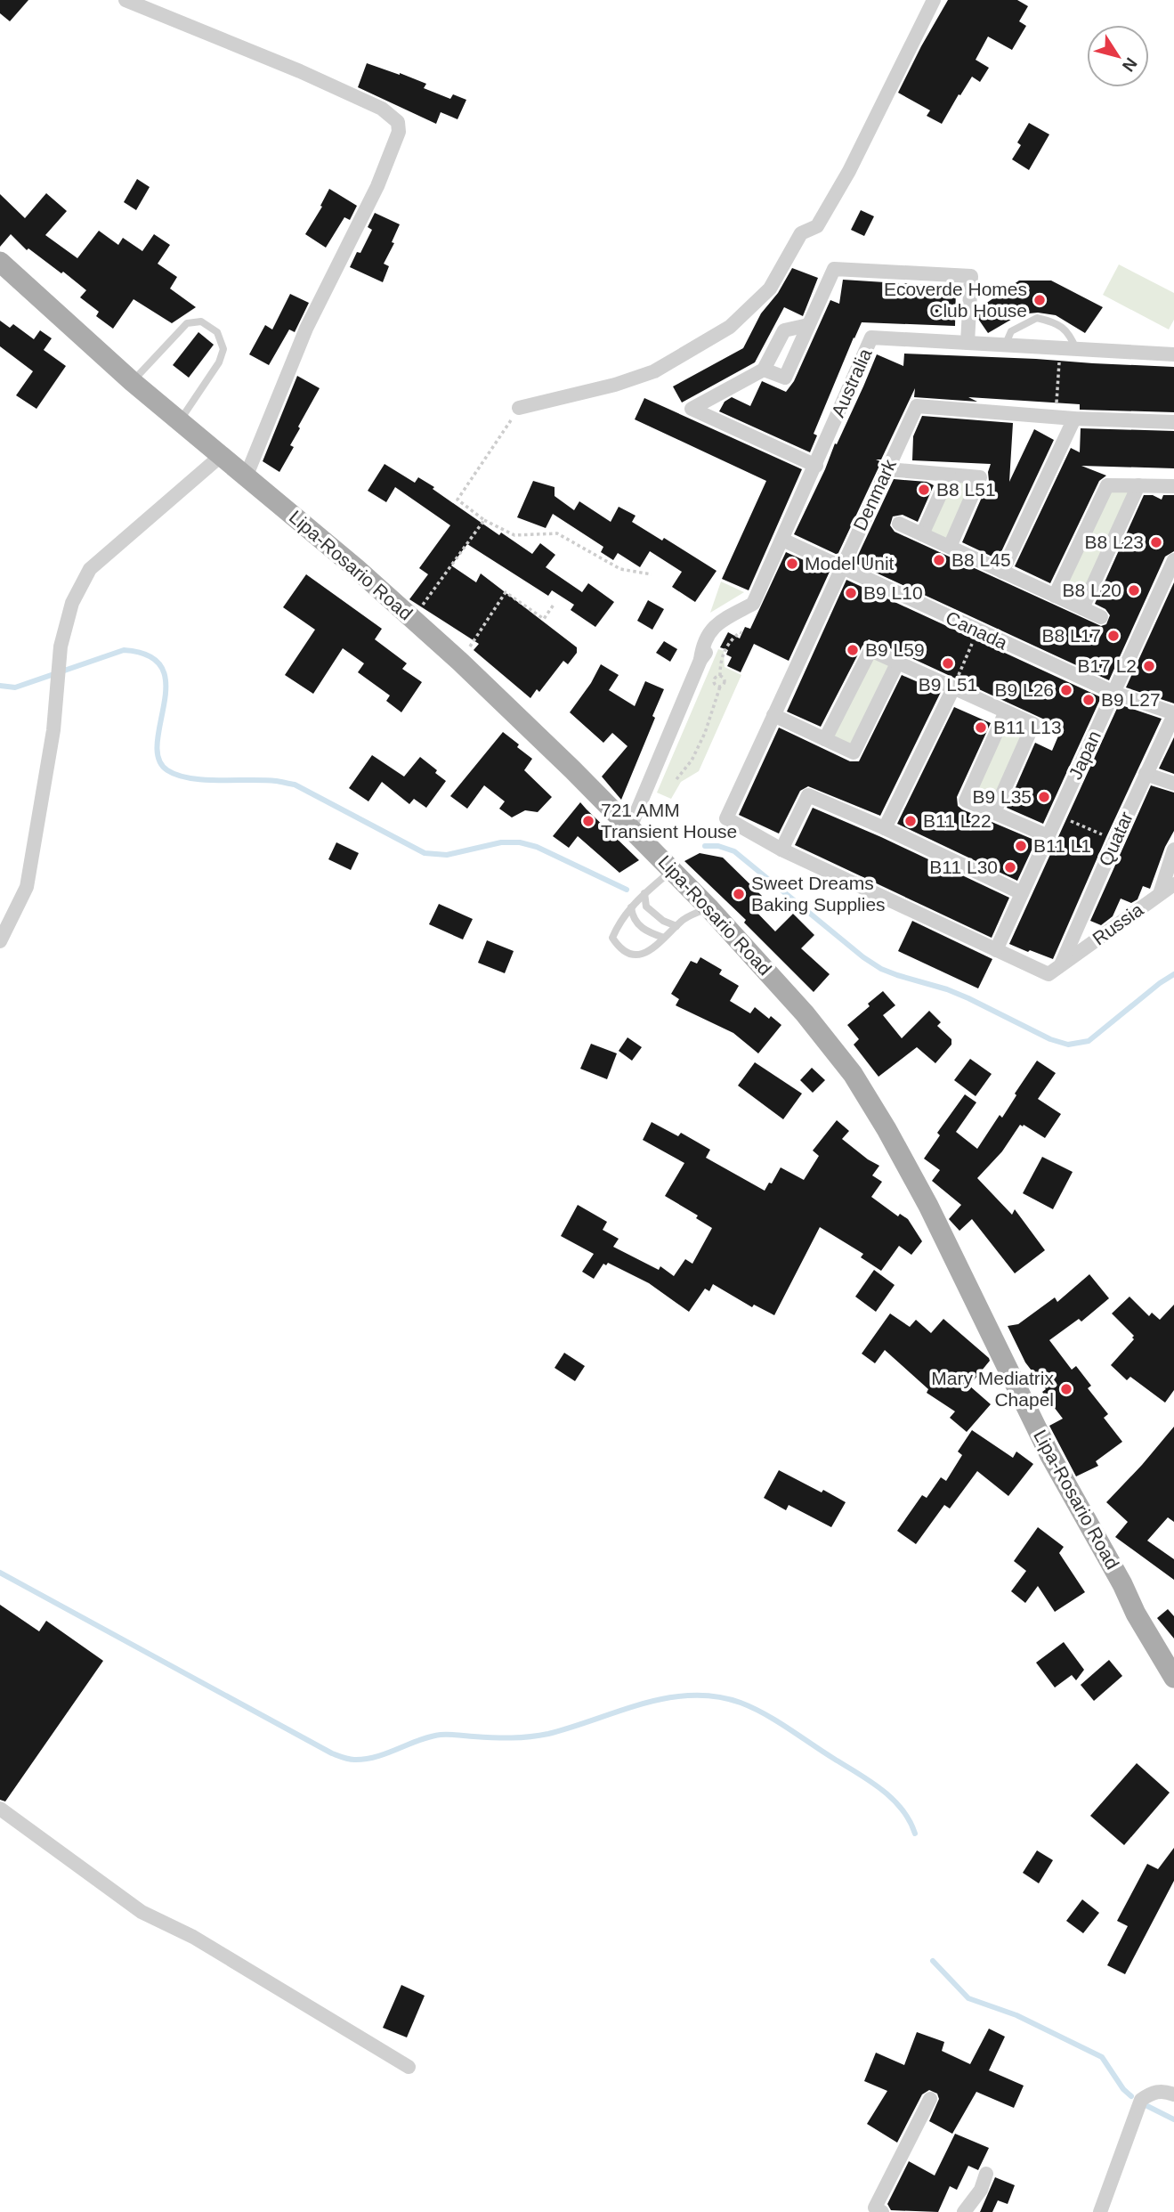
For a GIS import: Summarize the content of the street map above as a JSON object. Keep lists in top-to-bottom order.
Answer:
{
  "streets": {
    "main road": ["Lipa-Rosario Road"],
    "street": [
      "Australia",
      "Denmark",
      "Canada",
      "Japan",
      "Quatar",
      "Russia"
    ]
  },
  "crossings": [
    ["Australia", "Lipa-Rosario Road"],
    ["Australia", "Canada"],
    ["Denmark", "Canada"],
    ["Canada", "Japan"],
    ["Canada", "Quatar"],
    ["Quatar", "Russia"]
  ],
  "places": [
    "Ecoverde Homes Club House",
    "B8 L51",
    "B8 L23",
    "B8 L45",
    "Model Unit",
    "B8 L20",
    "B9 L10",
    "B8 L17",
    "B9 L59",
    "B9 L51",
    "B17 L2",
    "B9 L26",
    "B9 L27",
    "B11 L13",
    "B9 L35",
    "721 AMM Transient House",
    "B11 L22",
    "B11 L1",
    "B11 L30",
    "Sweet Dreams Baking Supplies",
    "Mary Mediatrix Chapel"
  ],
  "north": "bottom right"
}
